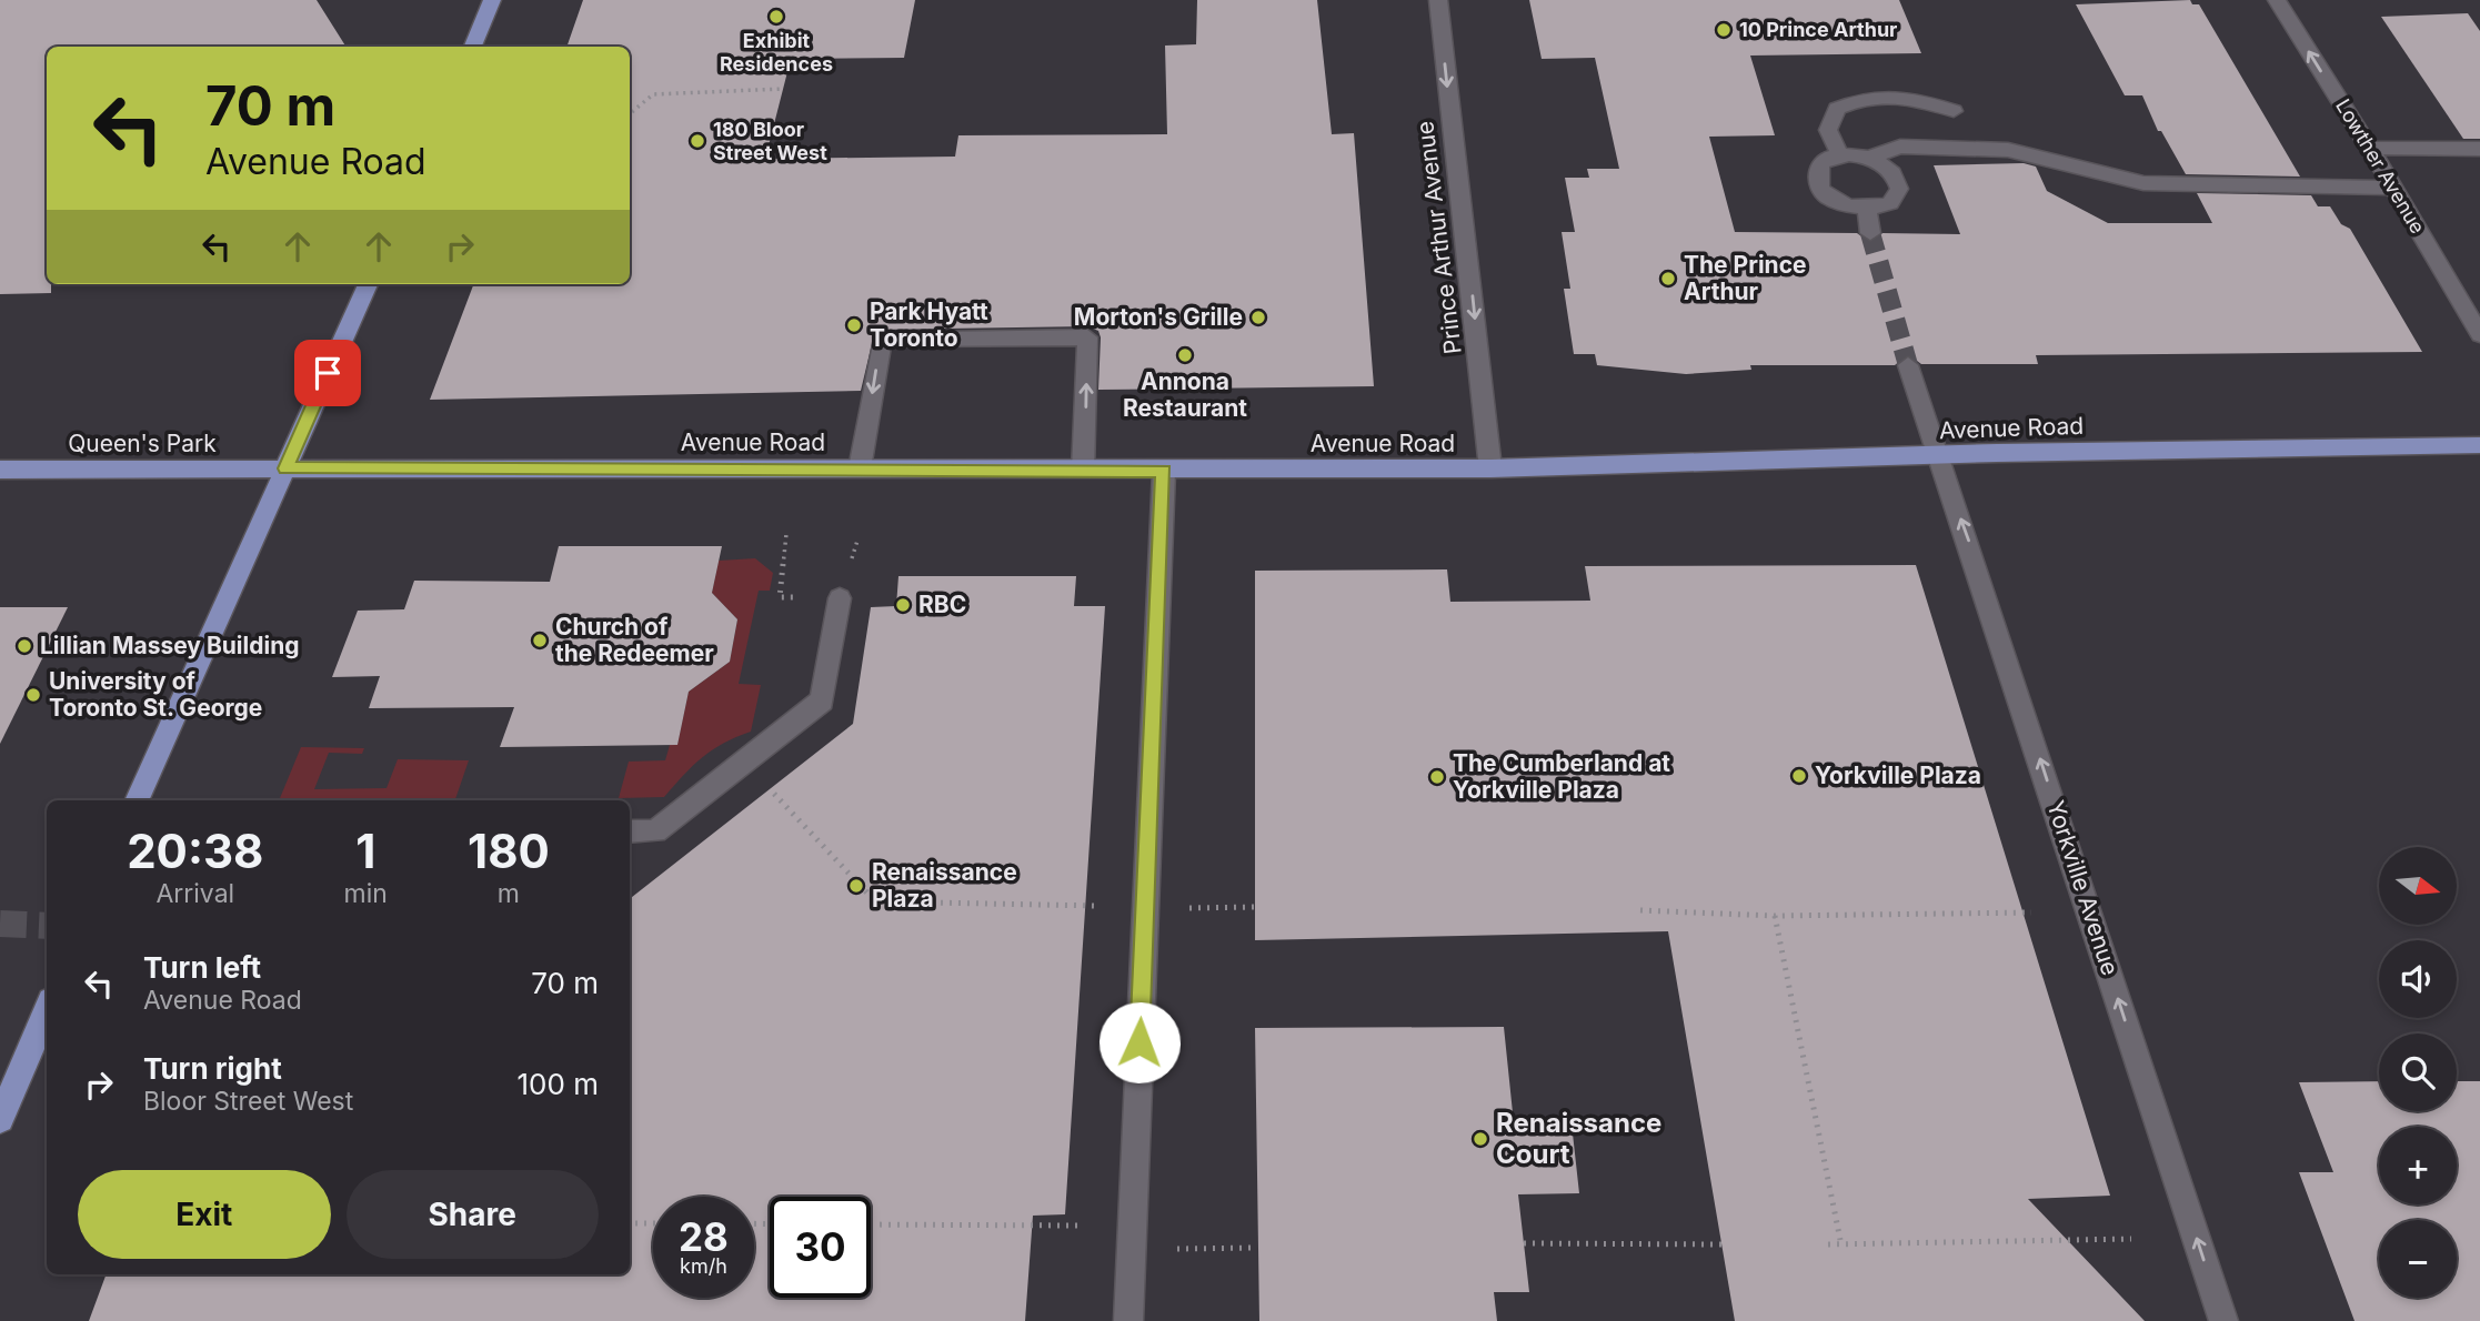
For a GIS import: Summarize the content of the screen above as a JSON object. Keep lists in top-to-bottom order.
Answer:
{
  "streets": {
    "main road": ["Avenue Road", "Queen's Park"],
    "street": ["Lowther Avenue", "Prince Arthur Avenue", "Yorkville Avenue"]
  },
  "crossings": [
    ["Prince Arthur Avenue", "Avenue Road"],
    ["Avenue Road", "Queen's Park"],
    ["Avenue Road", "Yorkville Avenue"]
  ],
  "one_way": ["Lowther Avenue", "Prince Arthur Avenue", "Yorkville Avenue"],
  "places": [
    "Exhibit Residences",
    "10 Prince Arthur",
    "180 Bloor Street West",
    "The Prince Arthur",
    "Morton's Grille",
    "Park Hyatt Toronto",
    "Annona Restaurant",
    "RBC",
    "Church of the Redeemer",
    "Lillian Massey Building",
    "University of Toronto St. George",
    "Yorkville Plaza",
    "The Cumberland at Yorkville Plaza",
    "Renaissance Plaza",
    "Renaissance Court"
  ],
  "north": "right",
  "page": {
    "turn": ["70 m", "Avenue Road"],
    "eta": [
      "20:38",
      "Arrival",
      "1",
      "min",
      "180",
      "m"
    ],
    "map_buttons": ["+", "−"],
    "list": [
      {
        "name": "Turn left",
        "note": "Avenue Road",
        "value": "70 m"
      },
      {
        "name": "Turn right",
        "note": "Bloor Street West",
        "value": "100 m"
      }
    ],
    "buttons": ["Exit", "Share"],
    "speed": "28 km/h",
    "limit": "30"
  }
}
